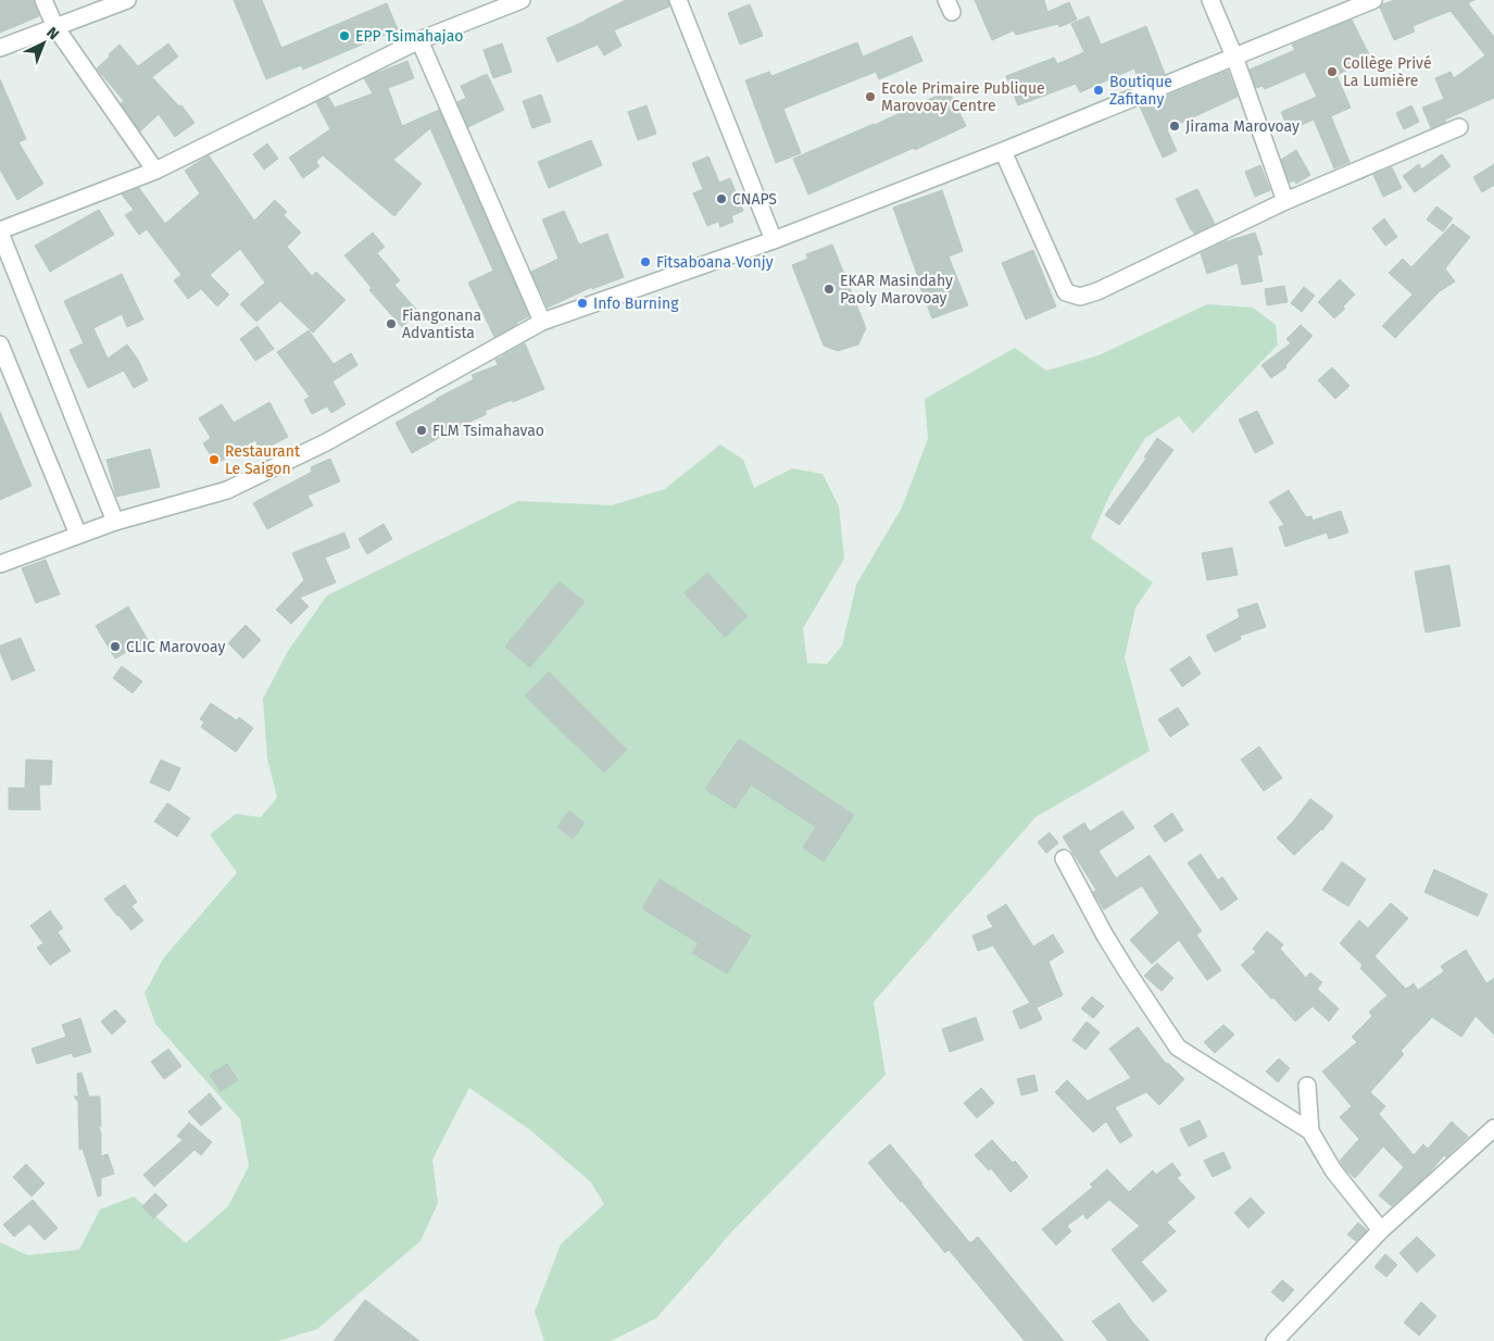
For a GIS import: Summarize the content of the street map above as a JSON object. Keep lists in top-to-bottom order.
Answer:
{
  "places": [
    "EPP Tsimahajao",
    "Collège Privé La Lumière",
    "Boutique Zafitany",
    "Ecole Primaire Publique Marovoay Centre",
    "Jirama Marovoay",
    "CNAPS",
    "Fitsaboana Vonjy",
    "EKAR Masindahy Paoly Marovoay",
    "Info Burning",
    "Fiangonana Advantista",
    "FLM Tsimahavao",
    "Restaurant Le Saigon",
    "CLIC Marovoay"
  ],
  "north": "top right"
}
